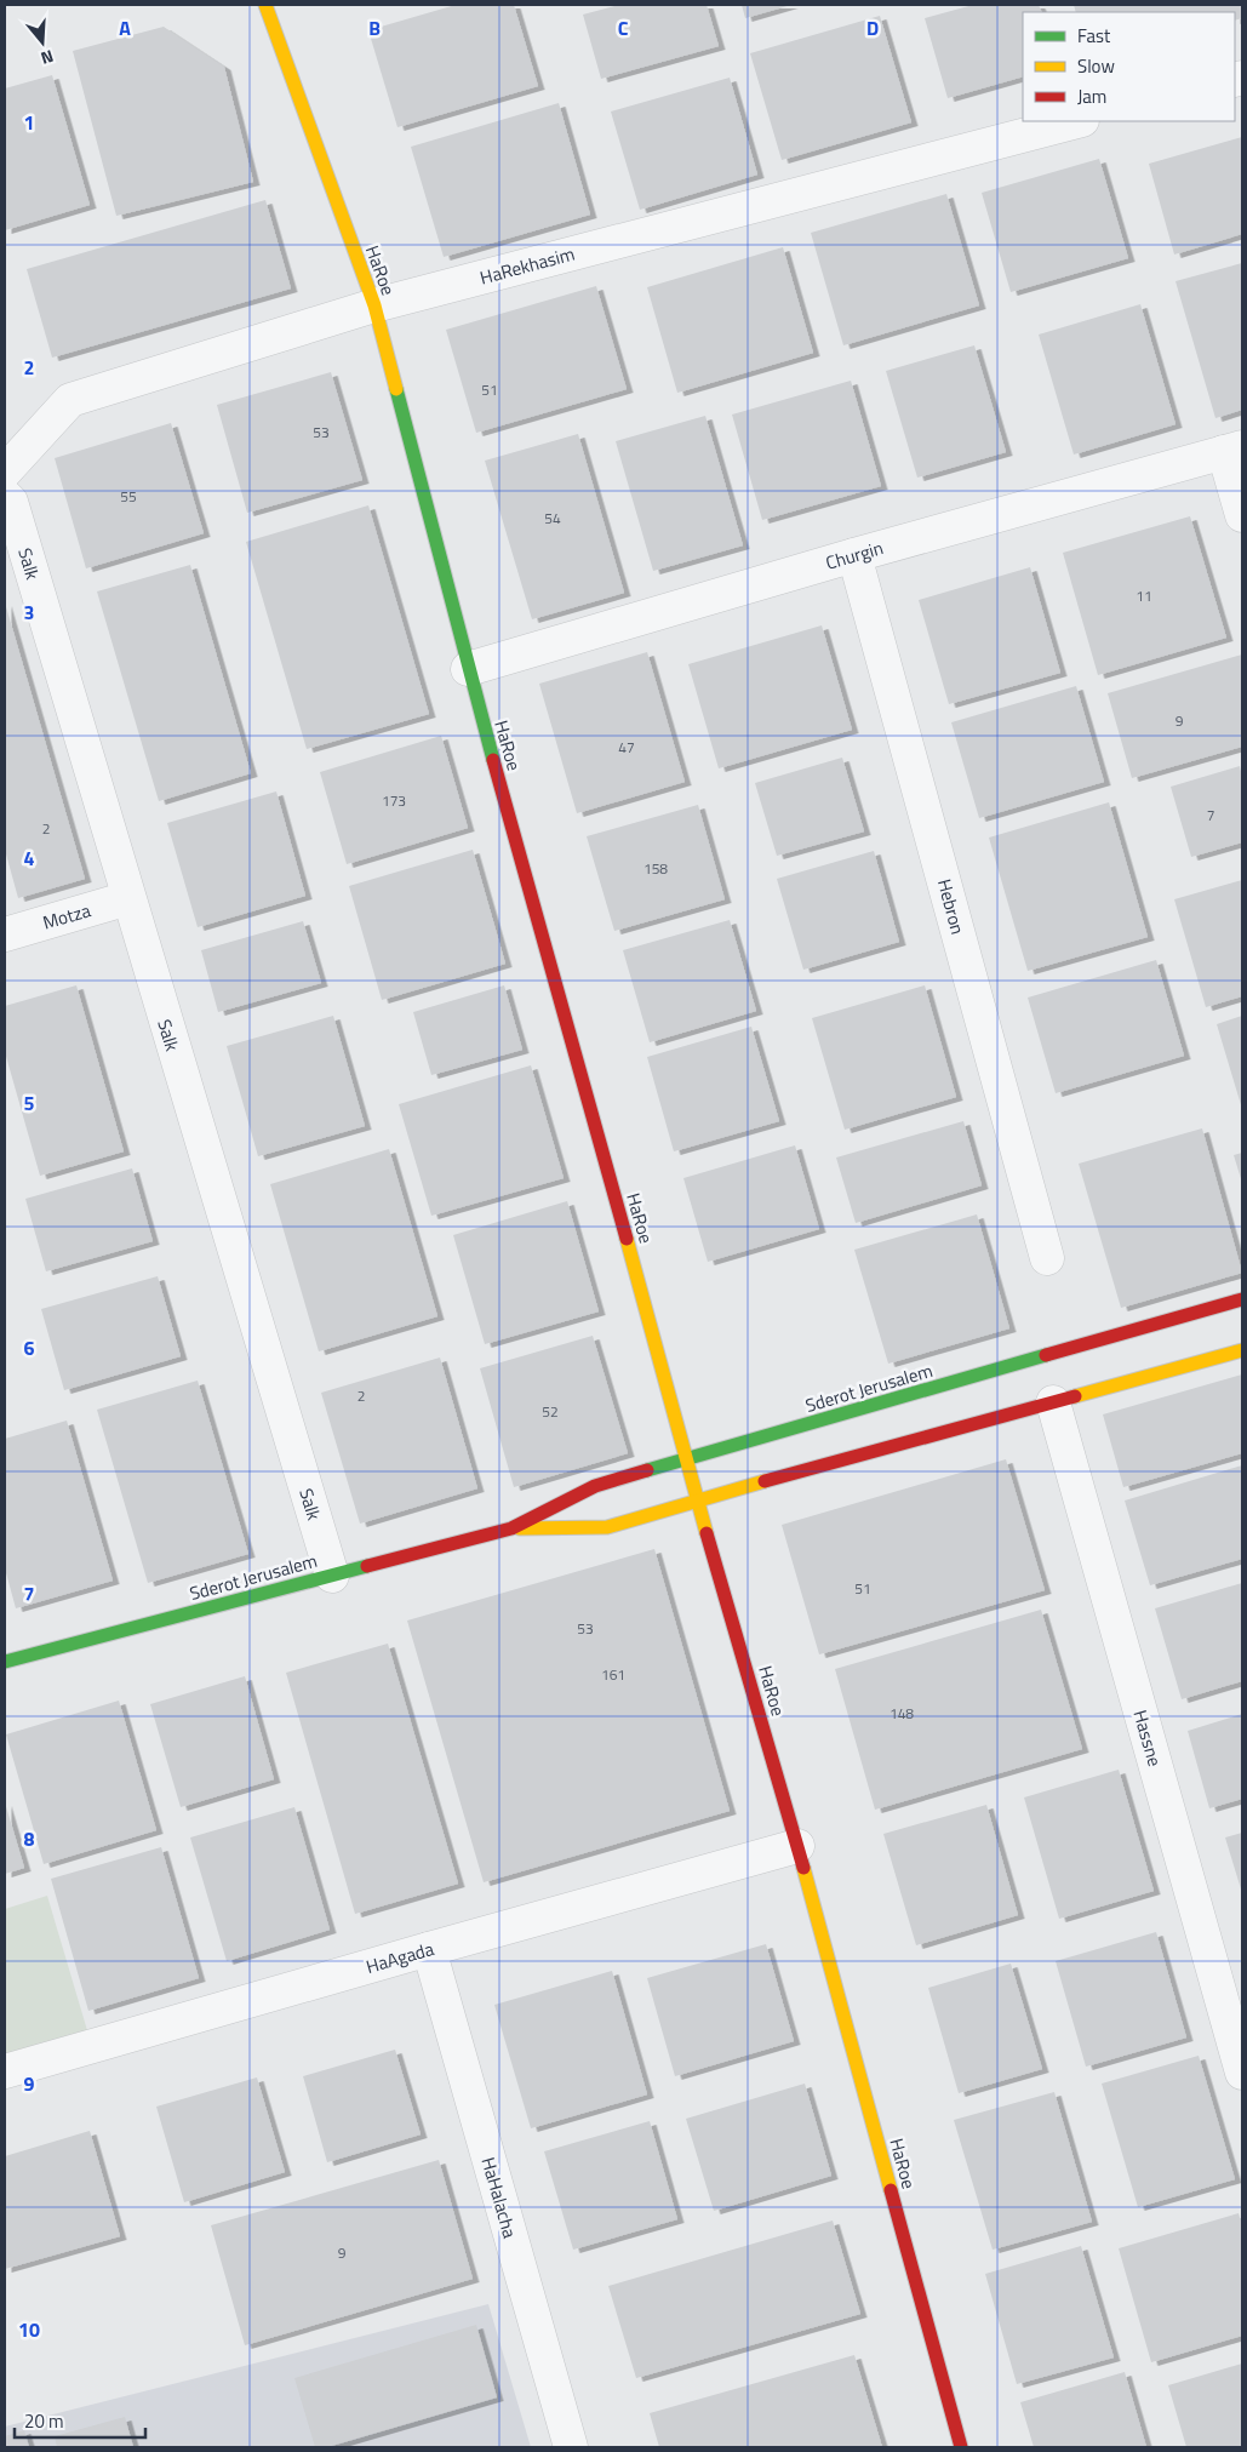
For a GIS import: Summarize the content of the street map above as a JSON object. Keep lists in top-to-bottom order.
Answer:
{
  "streets": {
    "street": [
      "HaRekhasim",
      "HaRoe",
      "Churgin",
      "Salk",
      "Hebron",
      "Motza",
      "Sderot Jerusalem",
      "Hassne",
      "HaAgada",
      "HaHalacha"
    ]
  },
  "crossings": [
    ["HaRekhasim", "HaRoe"],
    ["HaRoe", "Churgin"],
    ["HaRoe", "Sderot Jerusalem"],
    ["HaRoe", "HaAgada"],
    ["Churgin", "Hebron"],
    ["Salk", "Motza"],
    ["Salk", "Sderot Jerusalem"],
    ["Sderot Jerusalem", "Hassne"],
    ["HaAgada", "HaHalacha"]
  ],
  "house_numbers": [
    "51",
    "53",
    "55",
    "54",
    "11",
    "9",
    "47",
    "173",
    "7",
    "2",
    "158",
    "2",
    "52",
    "51",
    "53",
    "161",
    "148",
    "9"
  ],
  "legend": ["Fast", "Slow", "Jam"],
  "scale_bar": "20 m",
  "north": "bottom",
  "grid": {
    "columns": [
      "A",
      "B",
      "C",
      "D"
    ],
    "rows": [
      "1",
      "2",
      "3",
      "4",
      "5",
      "6",
      "7",
      "8",
      "9",
      "10"
    ]
  }
}
